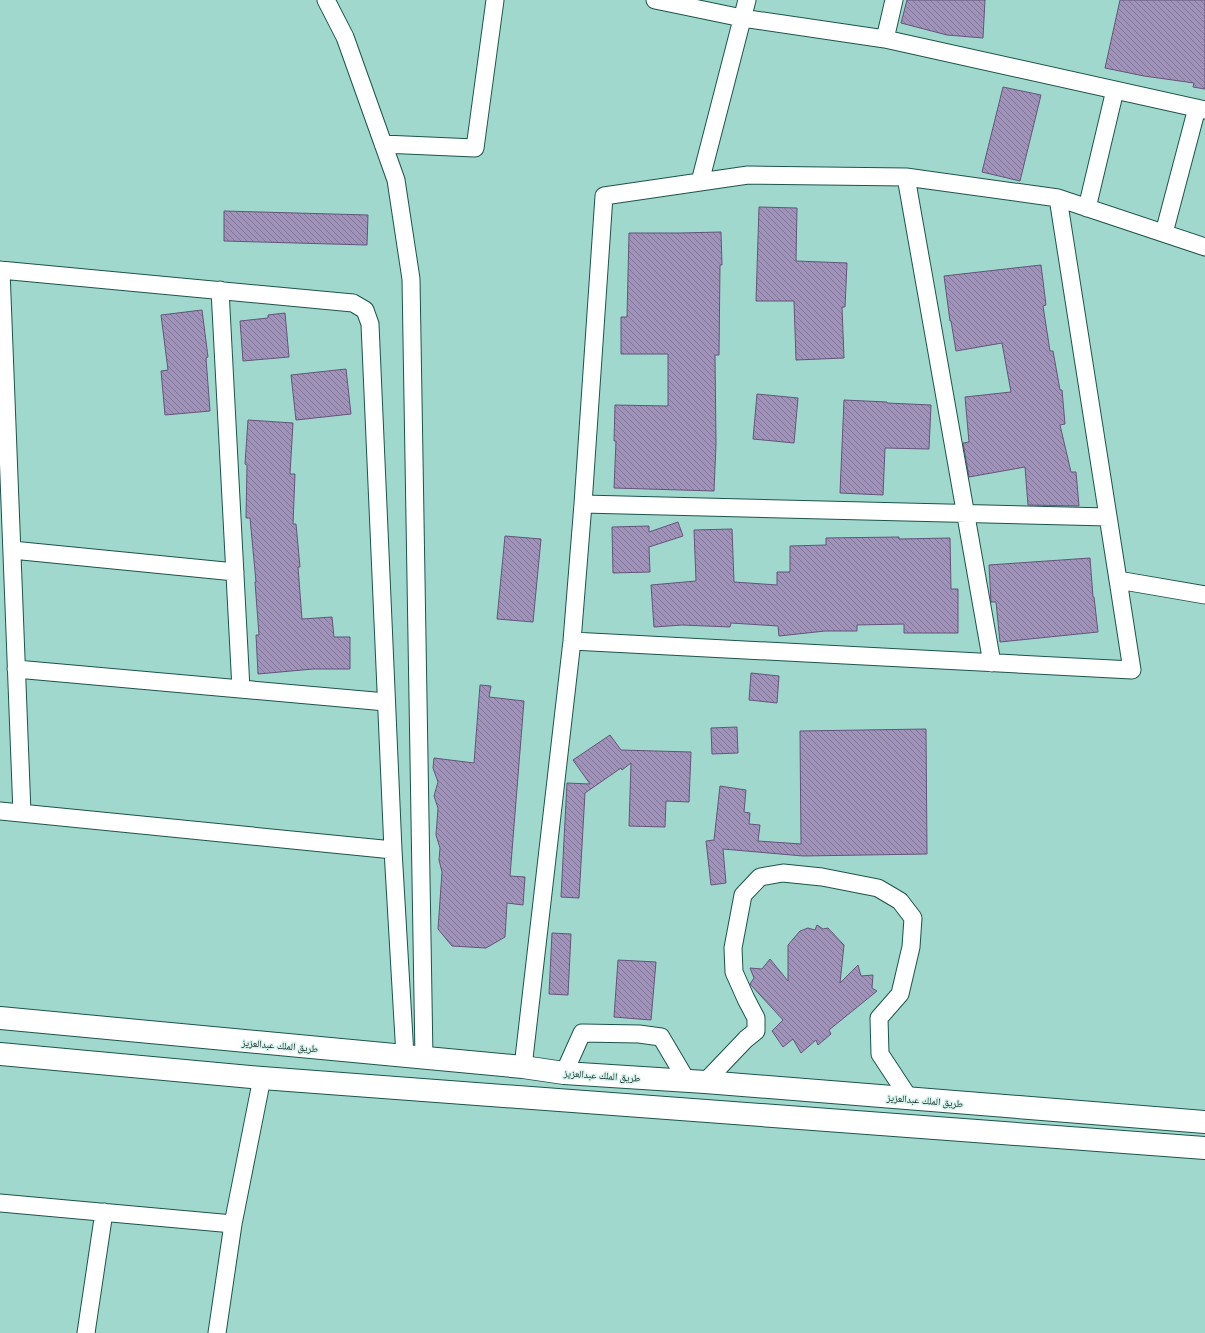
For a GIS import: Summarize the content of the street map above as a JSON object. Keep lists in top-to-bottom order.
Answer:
{
  "streets": {
    "highway": ["طريق الملك عبدالعزيز"]
  }
}
